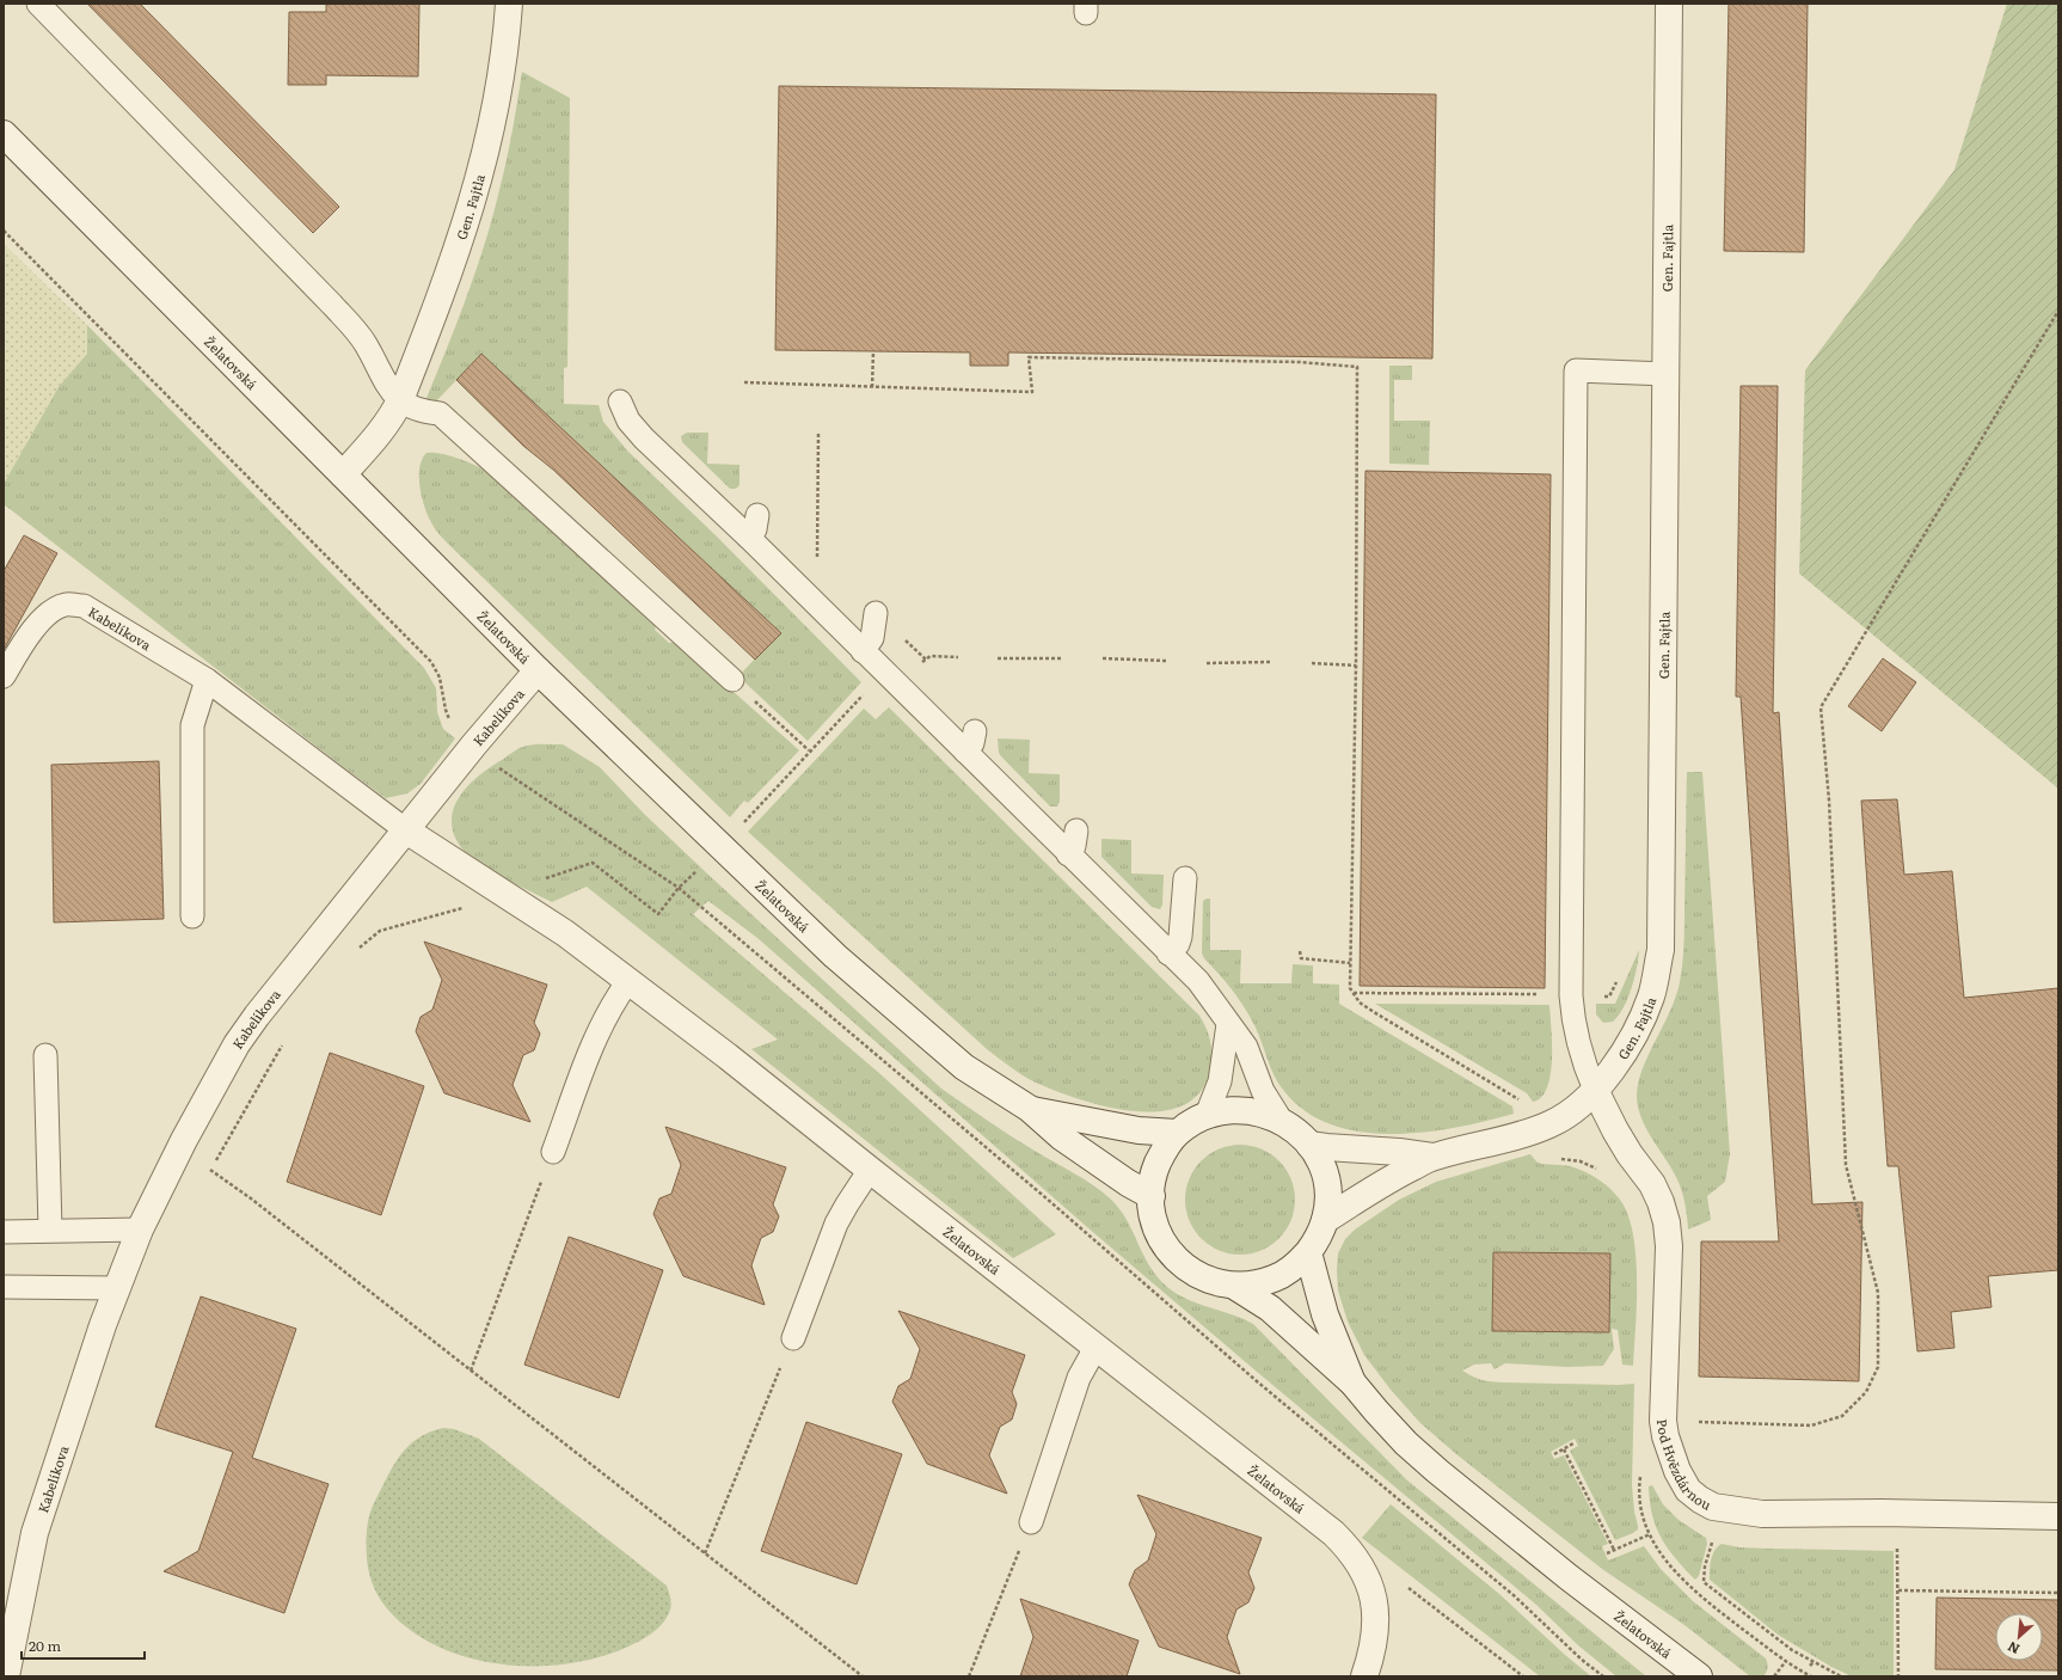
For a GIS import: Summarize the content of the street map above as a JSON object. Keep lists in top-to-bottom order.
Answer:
{
  "streets": {
    "street": [
      "Gen. Fajtla",
      "Želatovská",
      "Kabelíkova",
      "Pod Hvězdárnou"
    ]
  },
  "crossings": [
    ["Gen. Fajtla", "Želatovská"],
    ["Gen. Fajtla", "Pod Hvězdárnou"],
    ["Želatovská", "Kabelíkova"]
  ],
  "scale_bar": "20 m",
  "north": "bottom left"
}
